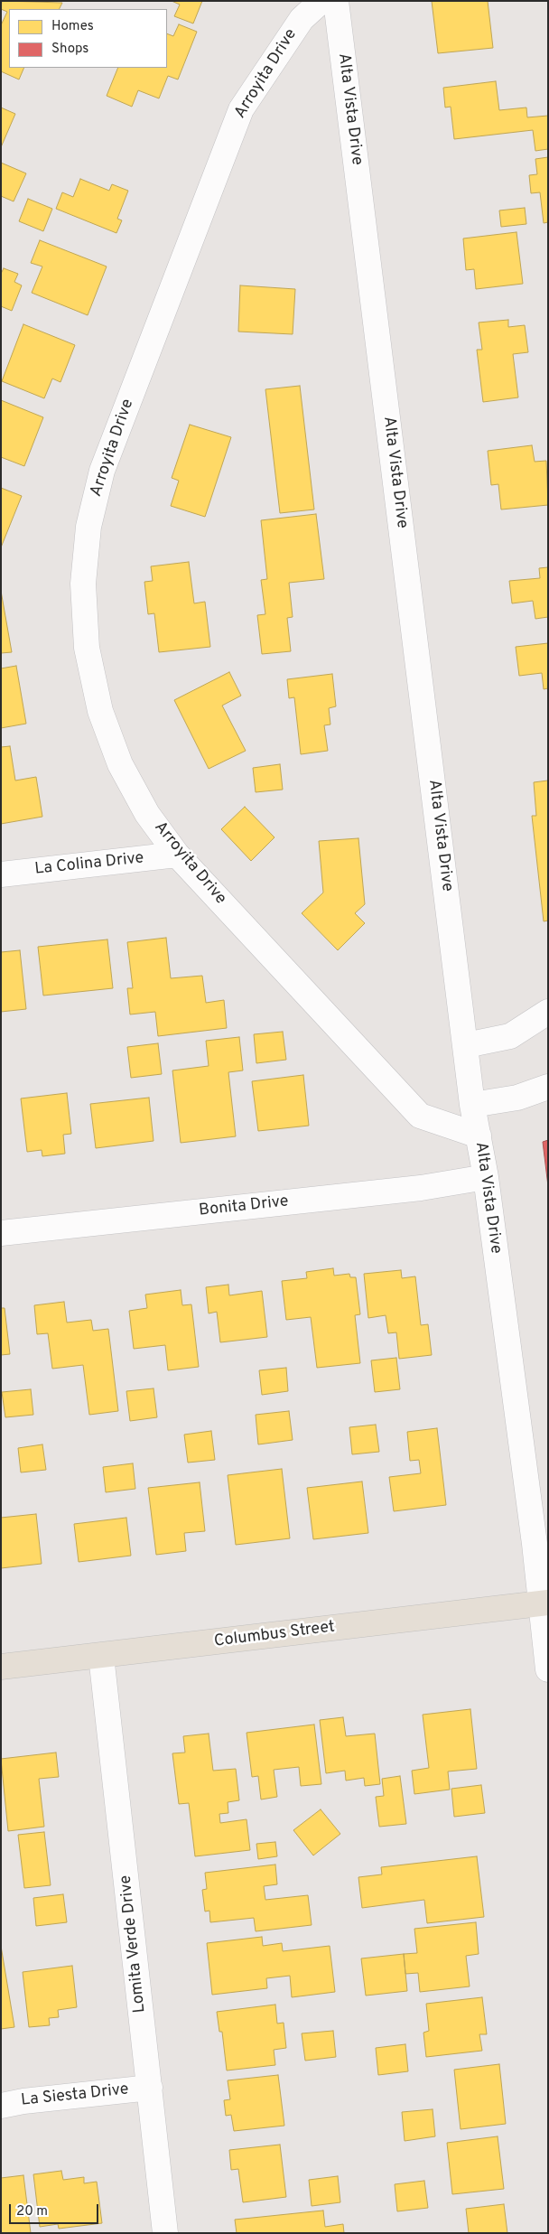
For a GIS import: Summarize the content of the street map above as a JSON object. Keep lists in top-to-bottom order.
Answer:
{
  "streets": {
    "main road": ["Columbus Street"],
    "street": [
      "Arroyita Drive",
      "Alta Vista Drive",
      "La Colina Drive",
      "Bonita Drive",
      "Lomita Verde Drive",
      "La Siesta Drive"
    ]
  },
  "crossings": [
    ["Arroyita Drive", "Alta Vista Drive"],
    ["Arroyita Drive", "La Colina Drive"],
    ["Alta Vista Drive", "Bonita Drive"],
    ["Alta Vista Drive", "Columbus Street"],
    ["Columbus Street", "Lomita Verde Drive"],
    ["Lomita Verde Drive", "La Siesta Drive"]
  ],
  "legend": ["Homes", "Shops"],
  "scale_bar": "20 m"
}
